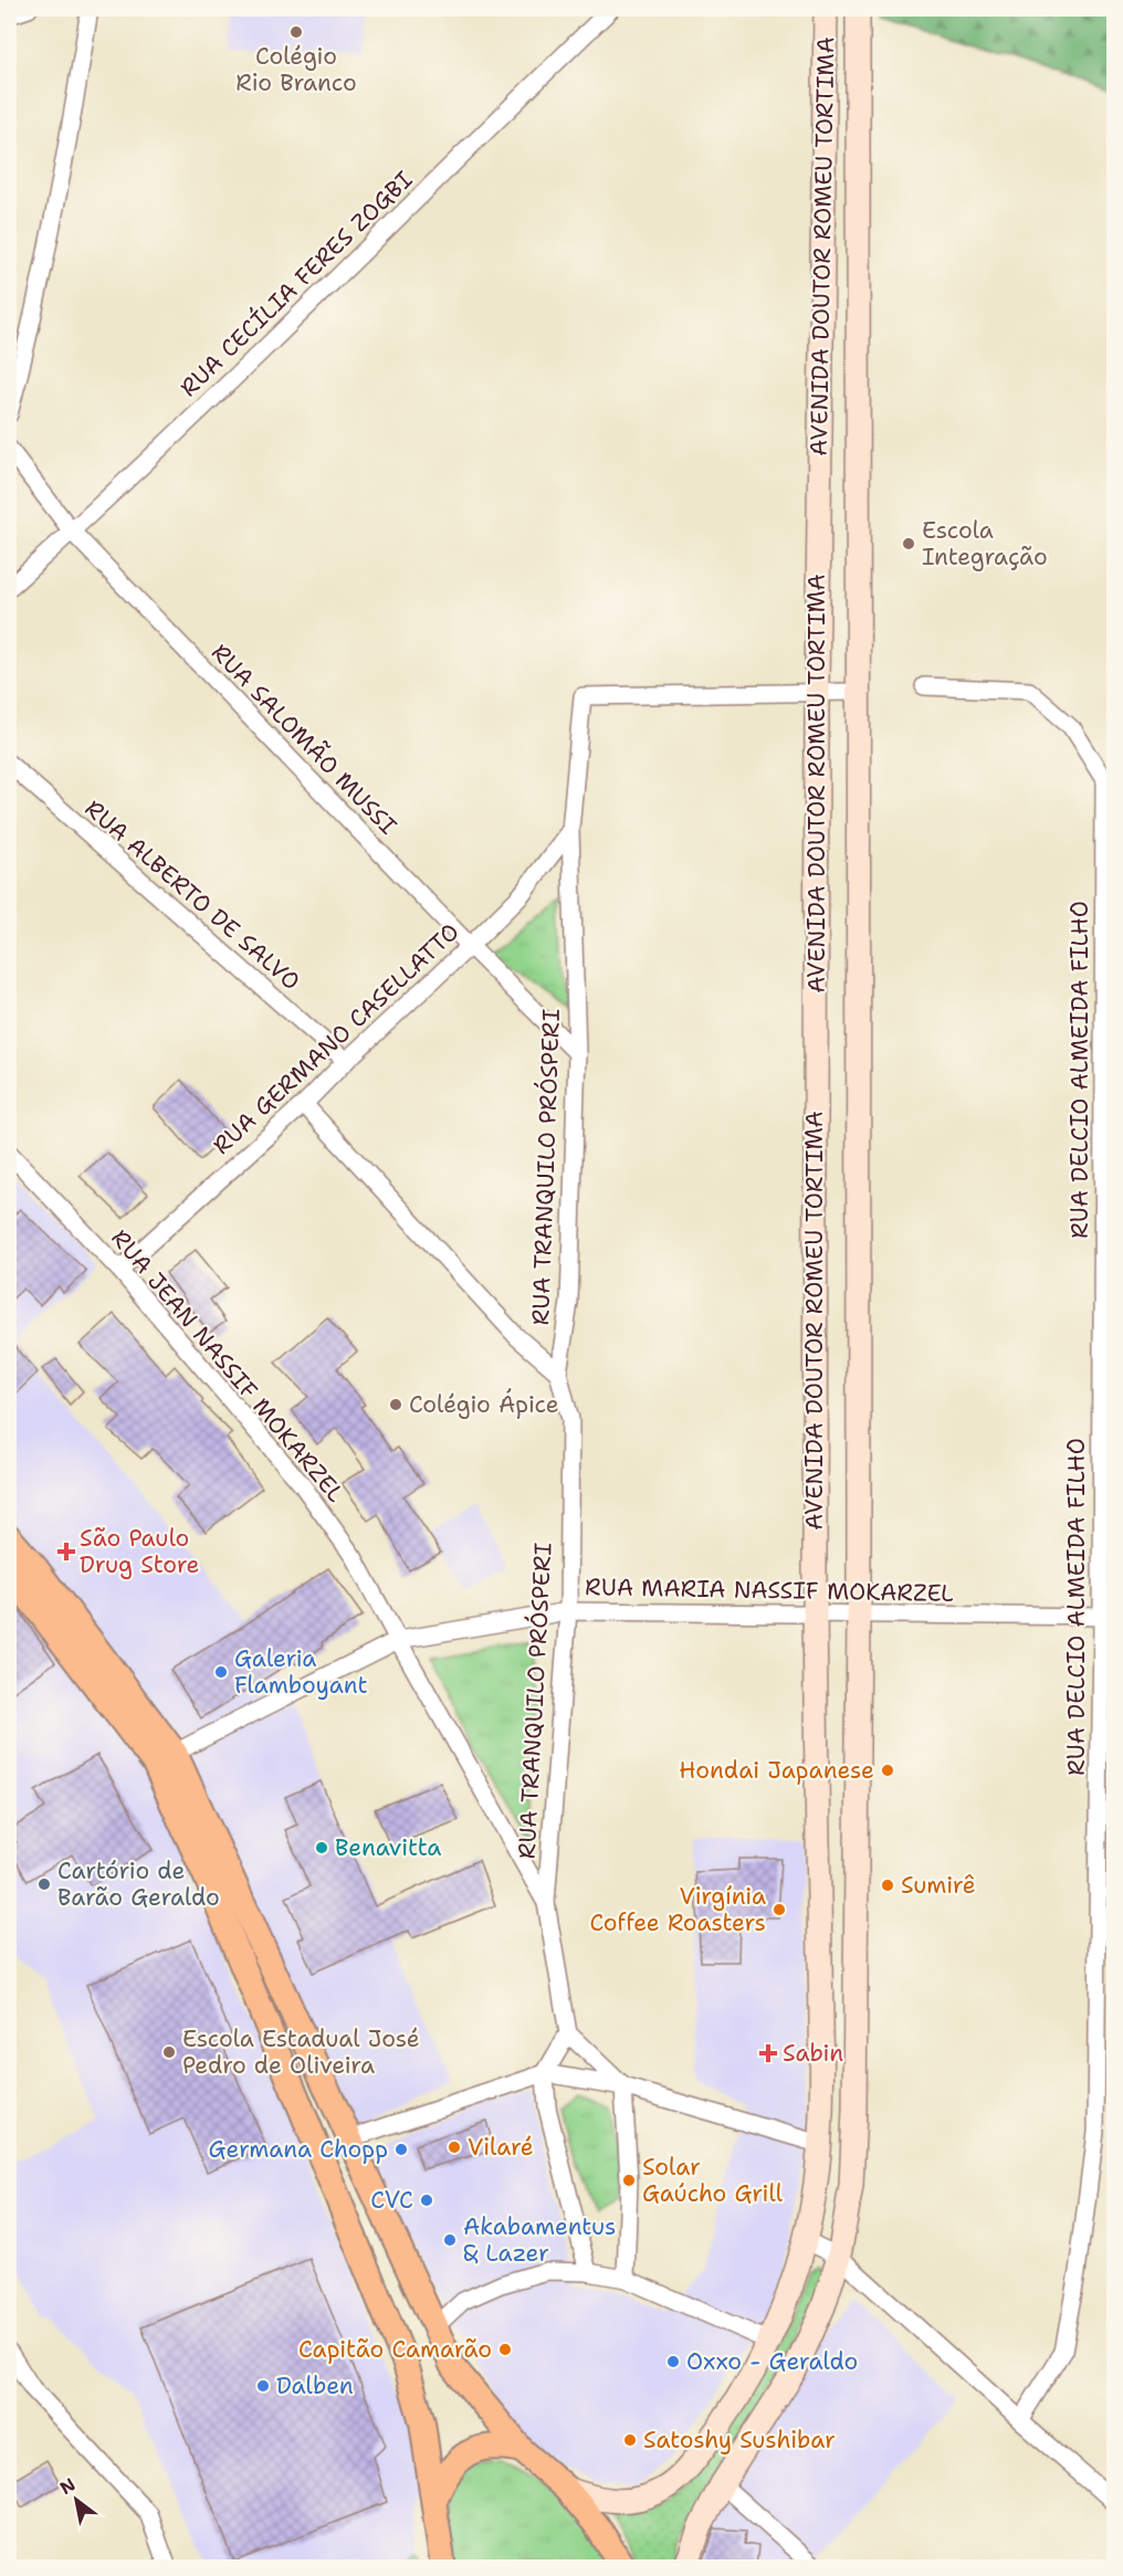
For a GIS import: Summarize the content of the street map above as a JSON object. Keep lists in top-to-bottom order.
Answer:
{
  "streets": {
    "main road": ["AVENIDA DOUTOR ROMEU TORTIMA"],
    "street": [
      "RUA CECÍLIA FERES ZOGBI",
      "RUA SALOMÃO MUSSI",
      "RUA ALBERTO DE SALVO",
      "RUA GERMANO CASELLATTO",
      "RUA DELCIO ALMEIDA FILHO",
      "RUA TRANQUILO PRÓSPERI",
      "RUA JEAN NASSIF MOKARZEL",
      "RUA MARIA NASSIF MOKARZEL"
    ]
  },
  "crossings": [
    ["AVENIDA DOUTOR ROMEU TORTIMA", "RUA TRANQUILO PRÓSPERI"],
    ["AVENIDA DOUTOR ROMEU TORTIMA", "RUA MARIA NASSIF MOKARZEL"],
    ["RUA CECÍLIA FERES ZOGBI", "RUA SALOMÃO MUSSI"],
    ["RUA SALOMÃO MUSSI", "RUA GERMANO CASELLATTO"],
    ["RUA SALOMÃO MUSSI", "RUA TRANQUILO PRÓSPERI"],
    ["RUA ALBERTO DE SALVO", "RUA GERMANO CASELLATTO"],
    ["RUA GERMANO CASELLATTO", "RUA TRANQUILO PRÓSPERI"],
    ["RUA GERMANO CASELLATTO", "RUA JEAN NASSIF MOKARZEL"],
    ["RUA DELCIO ALMEIDA FILHO", "RUA MARIA NASSIF MOKARZEL"],
    ["RUA TRANQUILO PRÓSPERI", "RUA JEAN NASSIF MOKARZEL"],
    ["RUA TRANQUILO PRÓSPERI", "RUA MARIA NASSIF MOKARZEL"],
    ["RUA JEAN NASSIF MOKARZEL", "RUA MARIA NASSIF MOKARZEL"]
  ],
  "places": {
    "other": [
      "Colégio Rio Branco",
      "Escola Integração",
      "Colégio Ápice",
      "Galeria Flamboyant",
      "Hondai Japanese",
      "Benavitta",
      "Cartório de Barão Geraldo",
      "Sumirê",
      "Virgínia Coffee Roasters",
      "Escola Estadual José Pedro de Oliveira",
      "Vilaré",
      "Germana Chopp",
      "Solar Gaúcho Grill",
      "CVC",
      "Akabamentus & Lazer",
      "Capitão Camarão",
      "Oxxo - Geraldo",
      "Dalben",
      "Satoshy Sushibar"
    ],
    "health": ["São Paulo Drug Store", "Sabin"]
  },
  "north": "top left"
}
